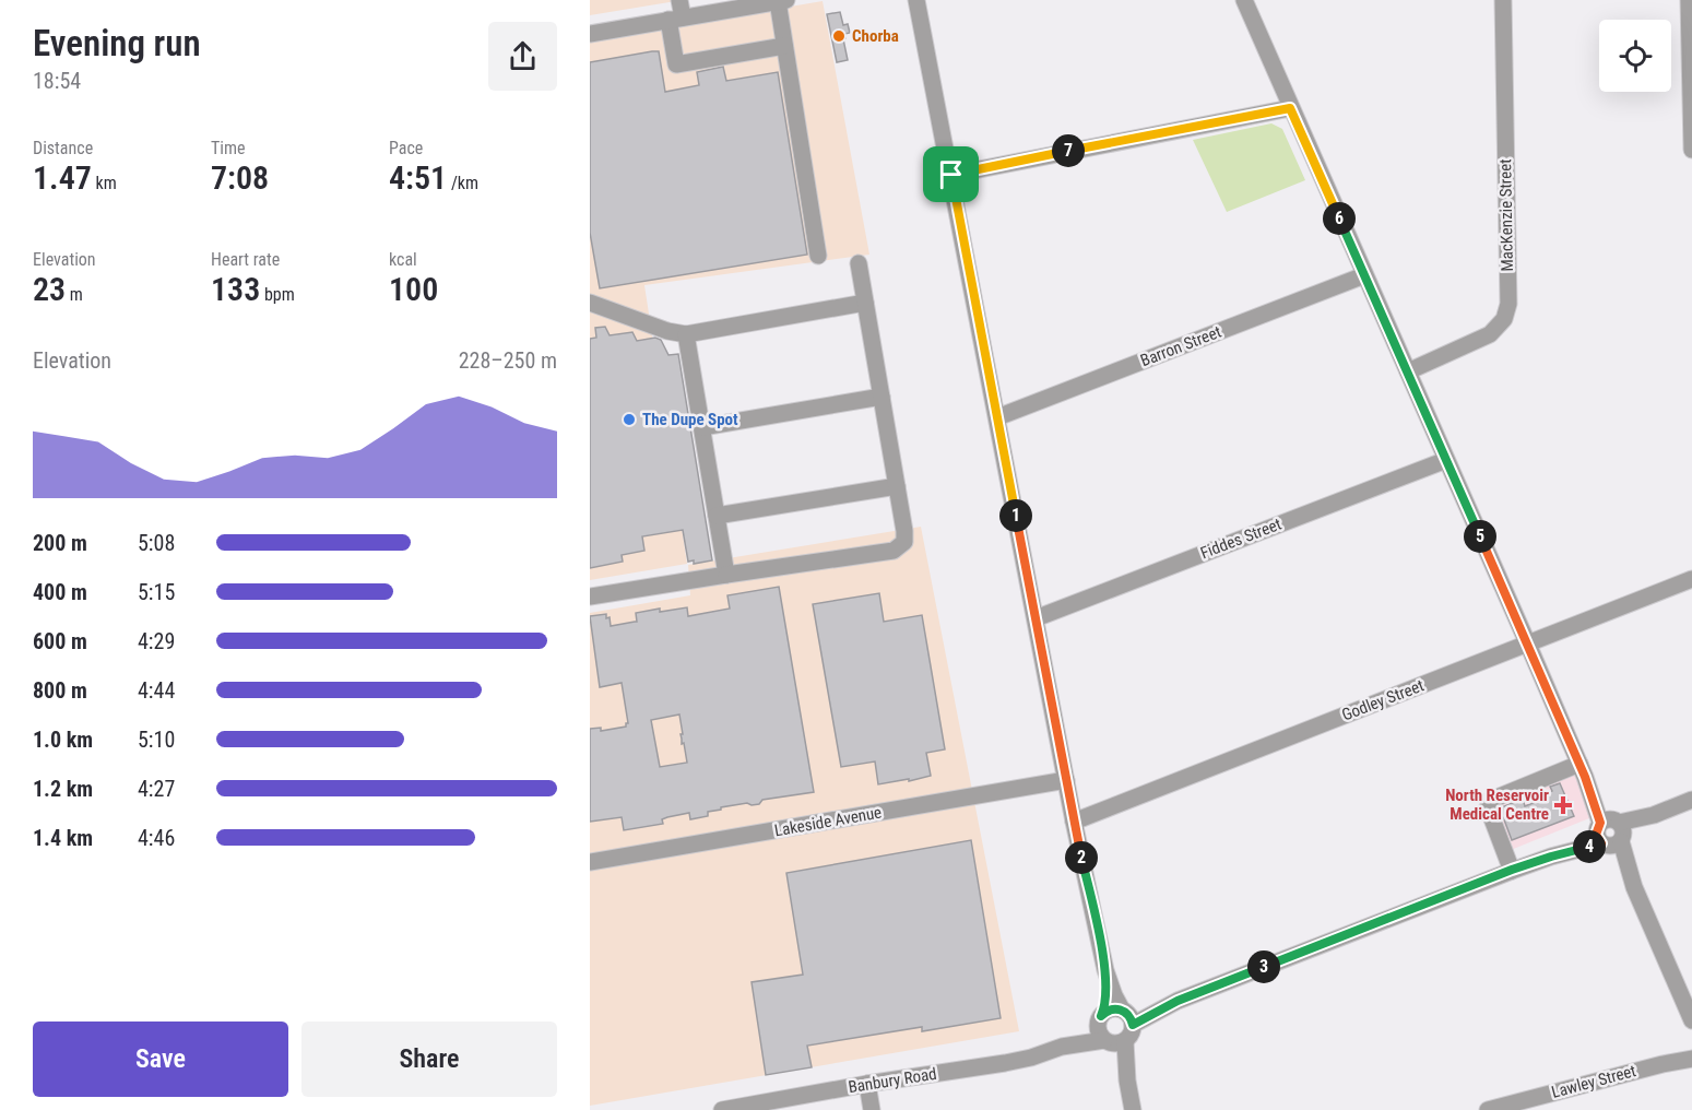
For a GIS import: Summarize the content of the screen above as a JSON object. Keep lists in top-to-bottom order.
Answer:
{
  "streets": {
    "street": [
      "MacKenzie Street",
      "Barron Street",
      "Fiddes Street",
      "Godley Street",
      "Lakeside Avenue",
      "Banbury Road",
      "Lawley Street"
    ]
  },
  "places": {
    "other": ["Chorba", "The Dupe Spot"],
    "health": ["North Reservoir Medical Centre"]
  },
  "page": {
    "heading": ["Evening run", "18:54"],
    "stats": [
      ["Distance", "1.47 km"],
      ["Time", "7:08"],
      ["Pace", "4:51 /km"],
      ["Elevation", "23 m"],
      ["Heart rate", "133 bpm"],
      ["kcal", "100"]
    ],
    "pins": [
      "7",
      "6",
      "1",
      "5",
      "4",
      "2",
      "3"
    ],
    "chart": ["Elevation", "228–250 m"],
    "list": [
      {
        "name": "200 m",
        "note": "5:08"
      },
      {
        "name": "400 m",
        "note": "5:15"
      },
      {
        "name": "600 m",
        "note": "4:29"
      },
      {
        "name": "800 m",
        "note": "4:44"
      },
      {
        "name": "1.0 km",
        "note": "5:10"
      },
      {
        "name": "1.2 km",
        "note": "4:27"
      },
      {
        "name": "1.4 km",
        "note": "4:46"
      }
    ],
    "buttons": ["Save", "Share"]
  }
}
